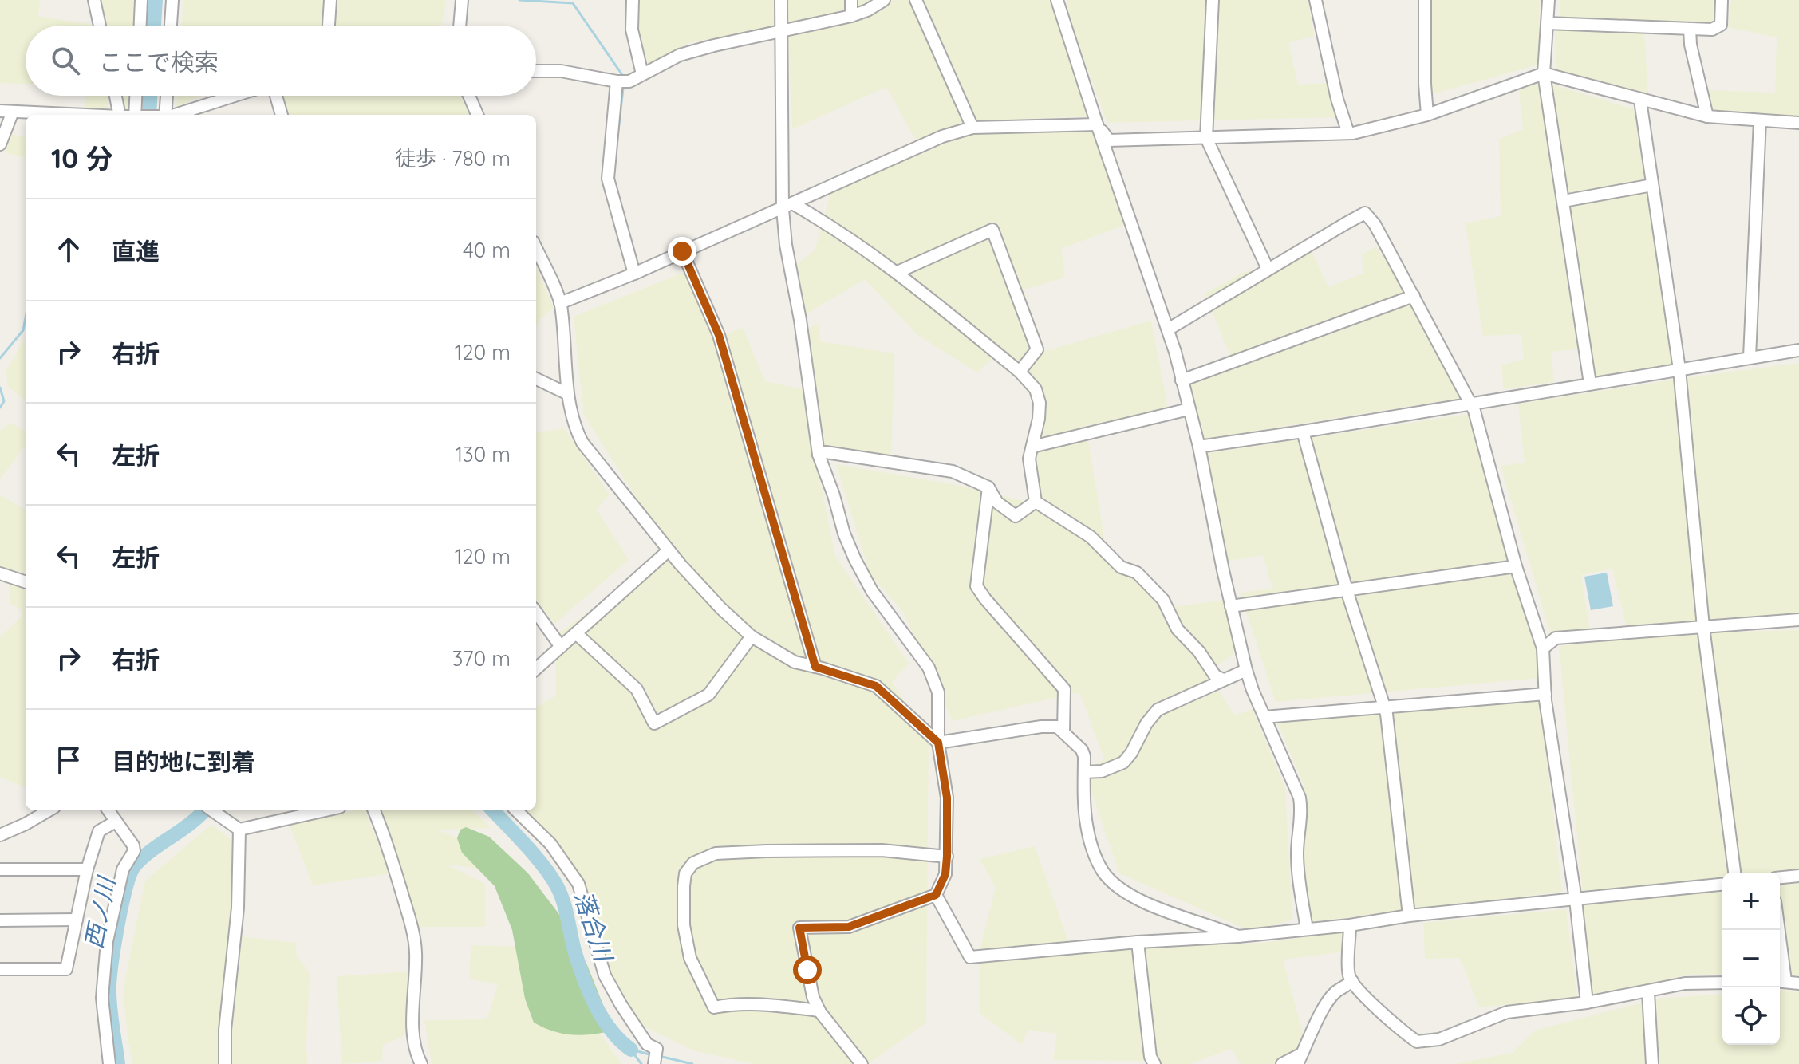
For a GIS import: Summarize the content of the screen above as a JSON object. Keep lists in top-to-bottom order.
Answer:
{
  "water": ["西ノ川", "落合川"],
  "page": {
    "search": "ここで検索",
    "heading": ["10 分", "徒歩 · 780 m"],
    "list": [
      ["直進", "40 m"],
      ["右折", "120 m"],
      ["左折", "130 m"],
      ["左折", "120 m"],
      ["右折", "370 m"],
      "目的地に到着"
    ],
    "map_buttons": ["+", "−"]
  }
}
